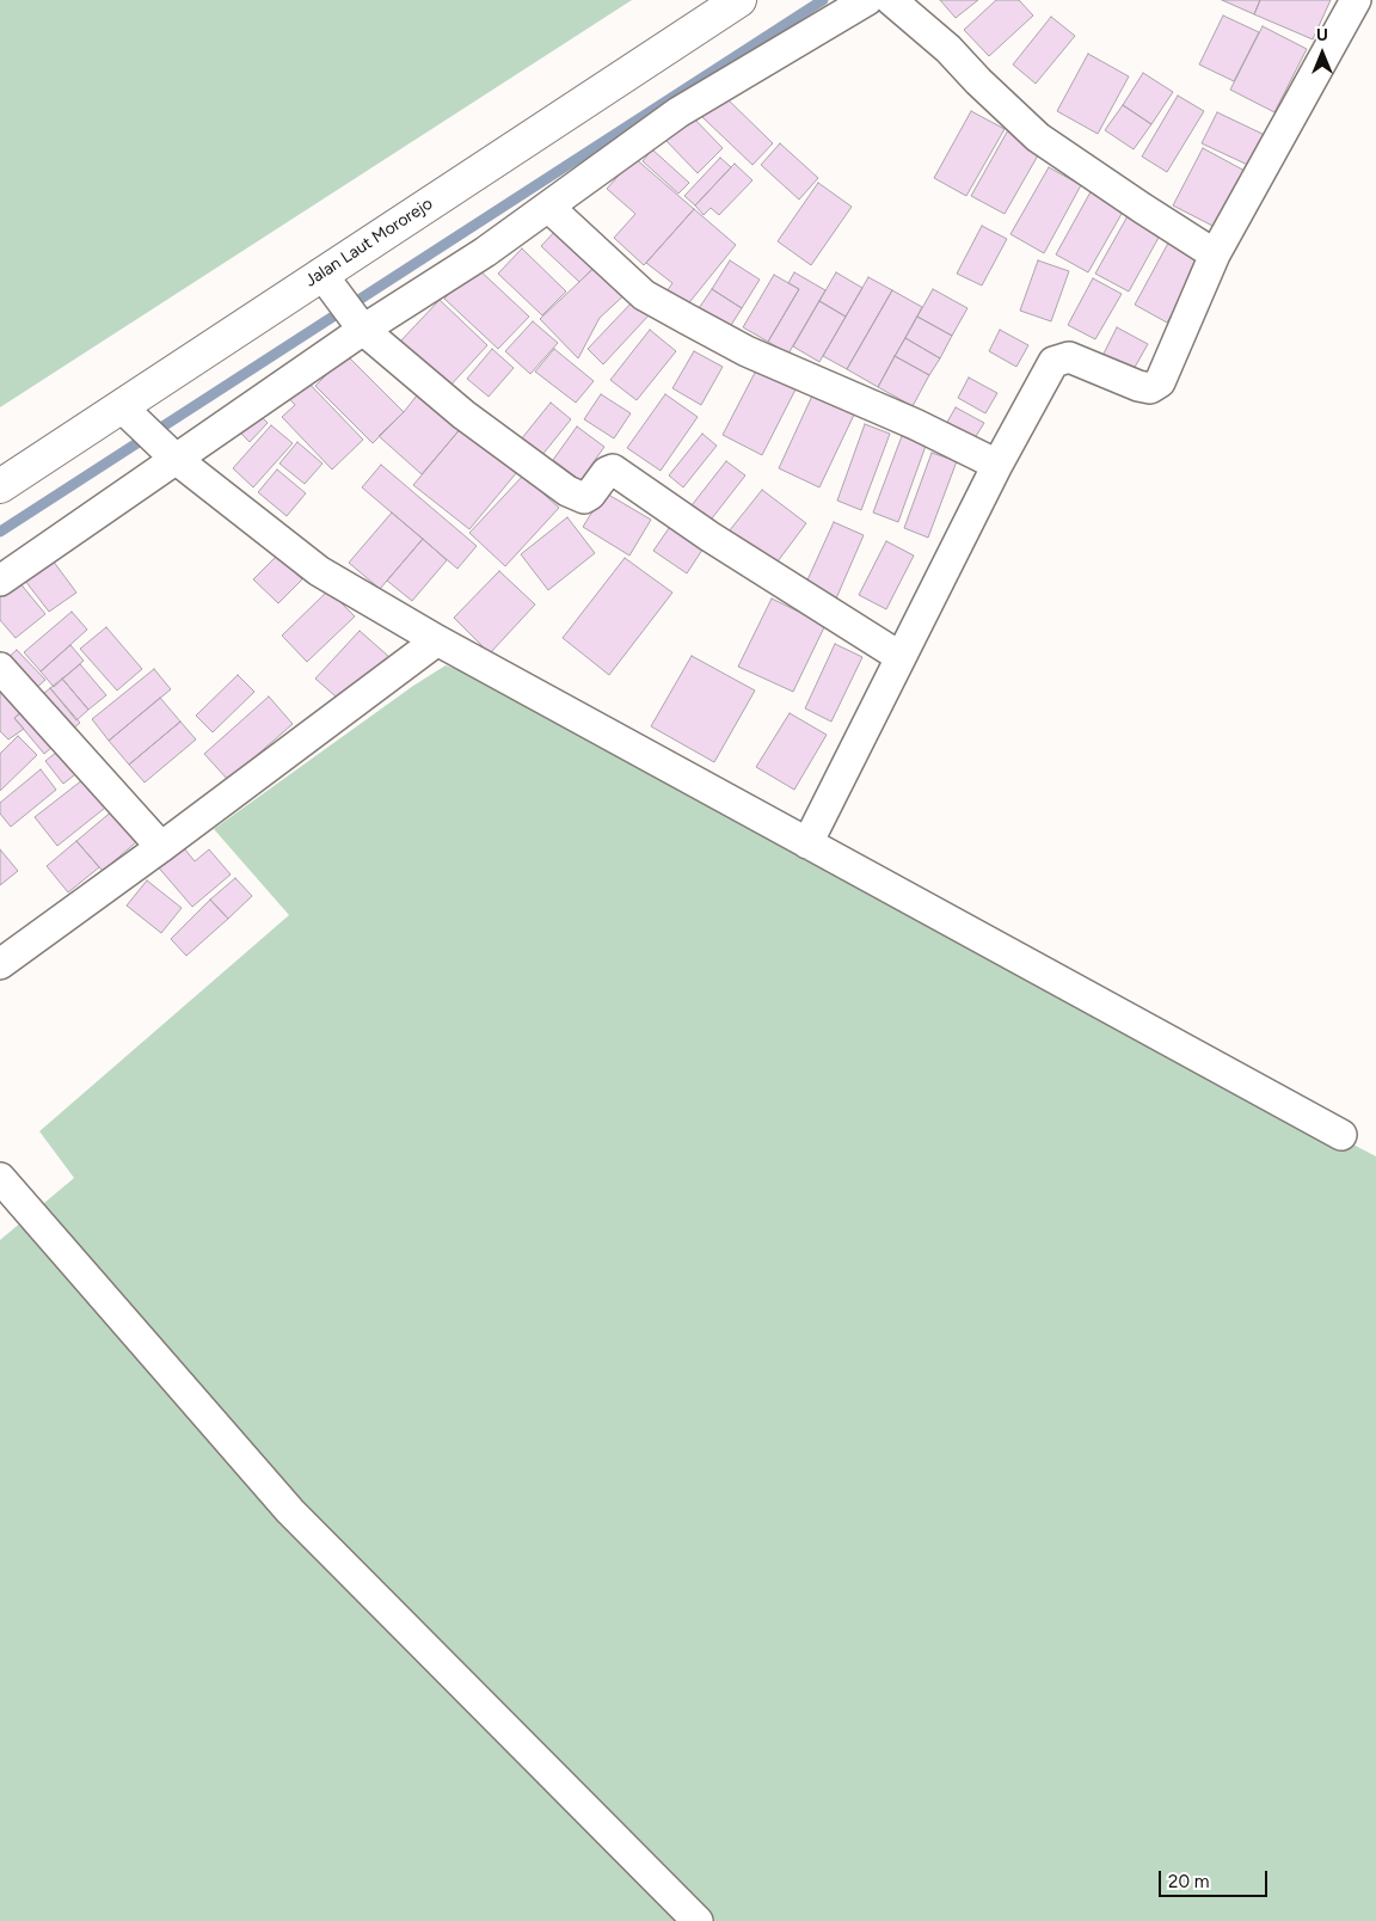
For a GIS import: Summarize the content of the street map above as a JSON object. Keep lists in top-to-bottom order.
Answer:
{
  "streets": {
    "street": ["Jalan Laut Mororejo"]
  },
  "scale_bar": "20 m",
  "north": "top"
}
